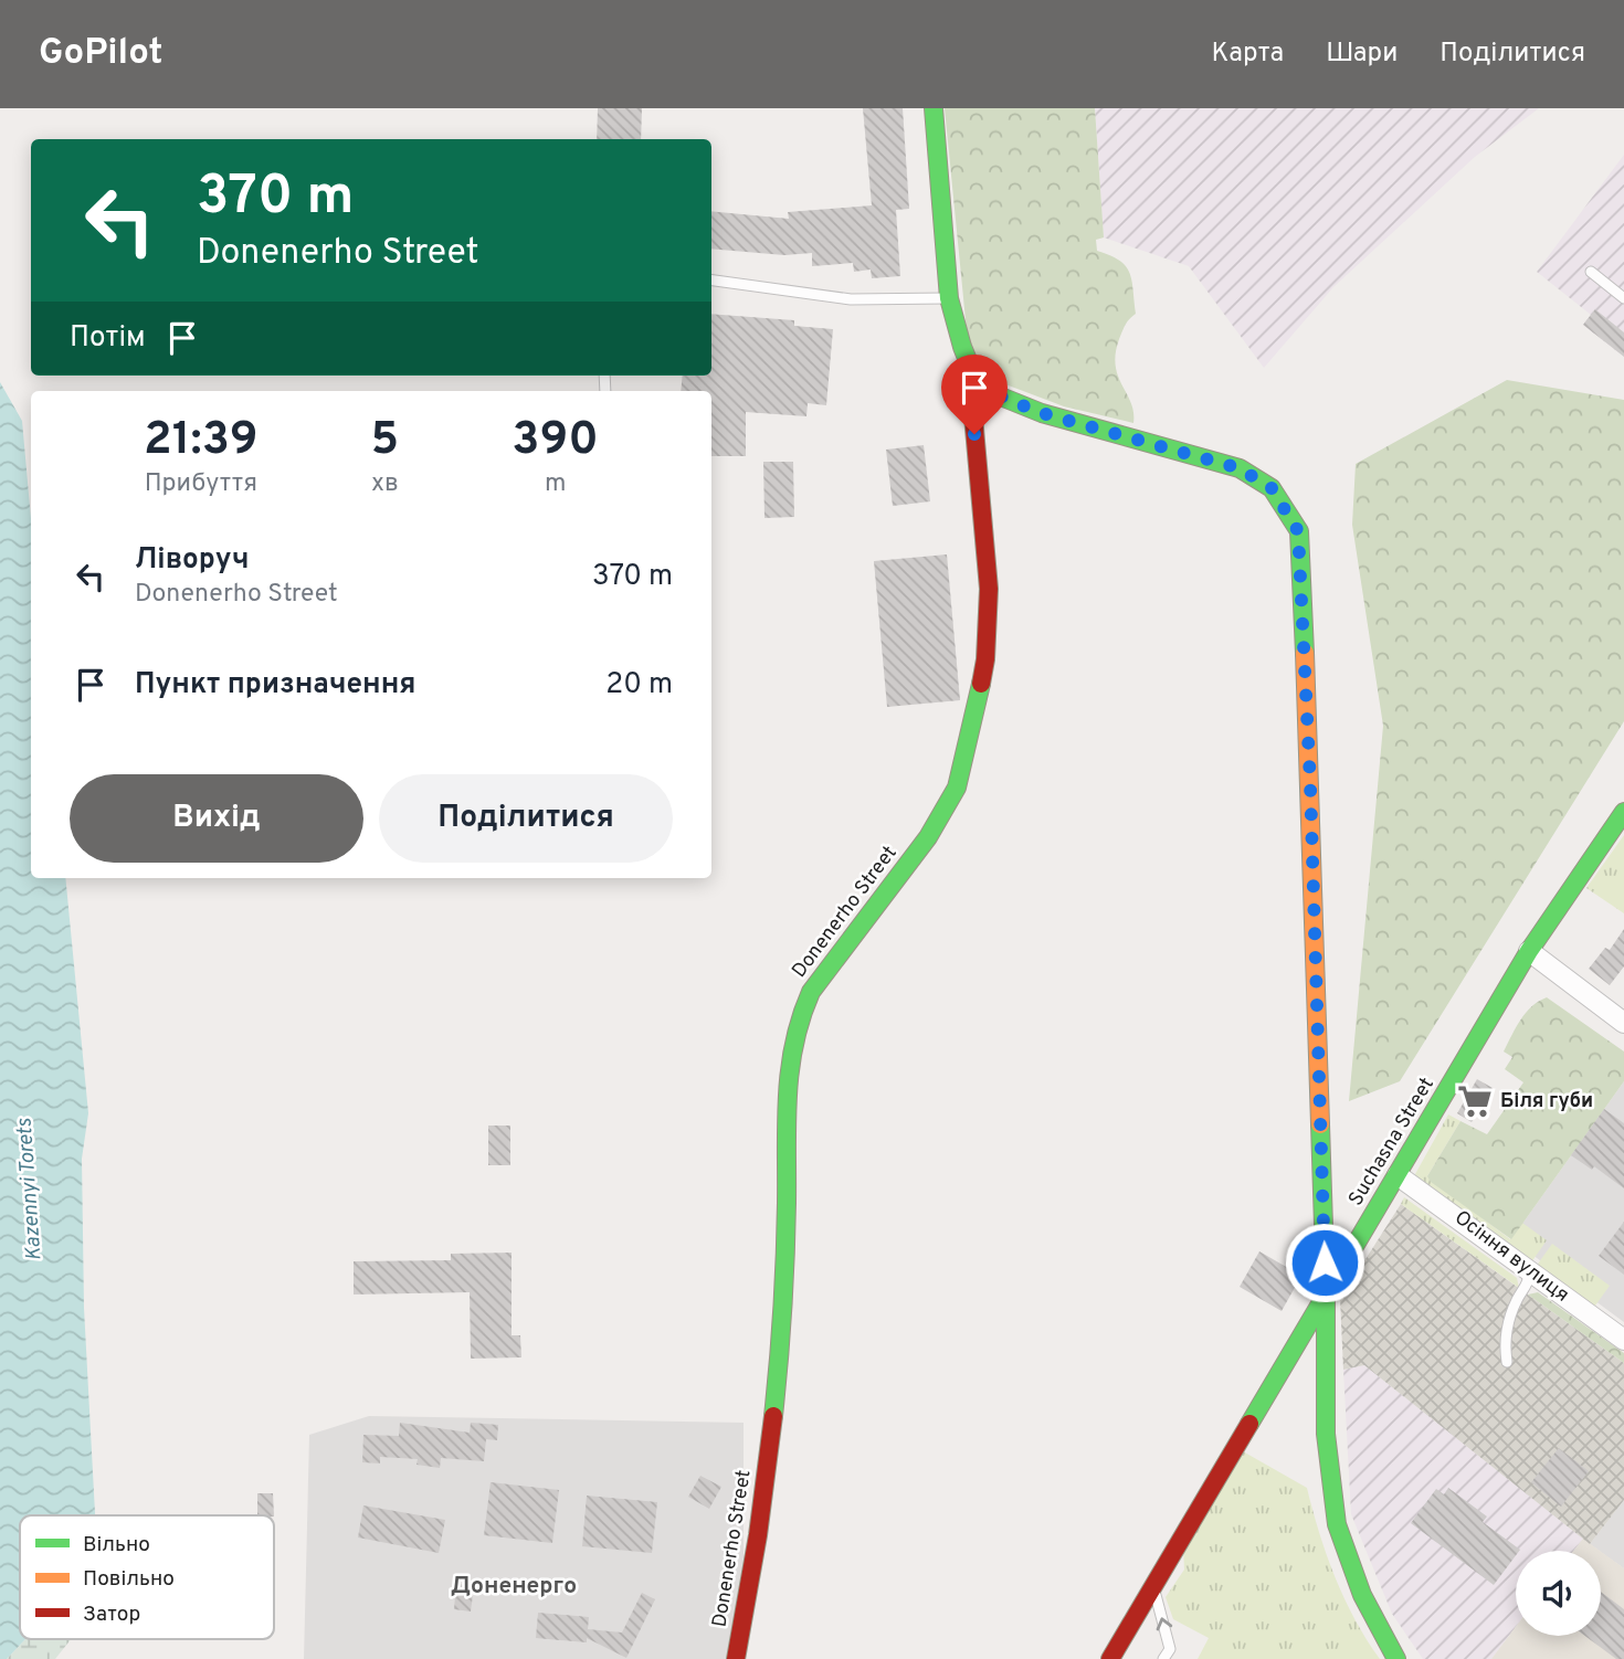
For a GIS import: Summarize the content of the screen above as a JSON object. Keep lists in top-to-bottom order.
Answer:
{
  "streets": {
    "street": ["Donenerho Street", "Suchasna Street", "Осіння вулиця"]
  },
  "crossings": [
    ["Suchasna Street", "Осіння вулиця"]
  ],
  "districts": ["Доненерго"],
  "water": ["Kazennyi Torets"],
  "places": {
    "supermarket": ["Біля губи"]
  },
  "legend": ["Вільно", "Повільно", "Затор"],
  "page": {
    "header": "GoPilot",
    "nav": ["Карта", "Шари", "Поділитися"],
    "turn": ["370 m", "Donenerho Street"],
    "then": "Потім",
    "eta": [
      "21:39",
      "Прибуття",
      "5",
      "хв",
      "390",
      "m"
    ],
    "list": [
      {
        "name": "Ліворуч",
        "note": "Donenerho Street",
        "value": "370 m"
      },
      {
        "name": "Пункт призначення",
        "value": "20 m"
      }
    ],
    "buttons": ["Вихід", "Поділитися"]
  }
}
